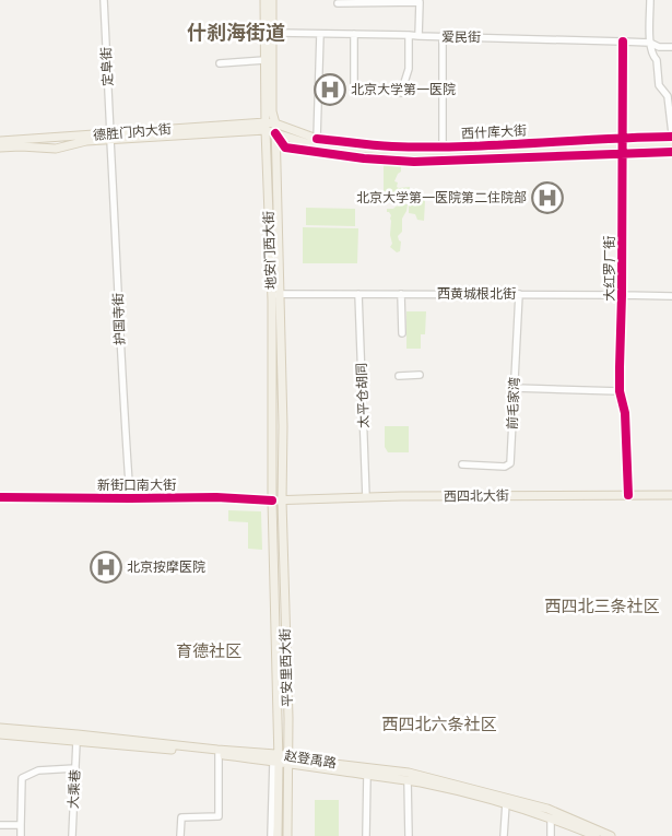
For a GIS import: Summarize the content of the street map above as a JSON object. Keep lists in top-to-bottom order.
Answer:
{
  "streets": {
    "main road": [
      "德胜门内大街",
      "西什库大街",
      "地安门西大街",
      "新街口南大街",
      "西四北大街",
      "平安里西大街",
      "赵登禹路"
    ],
    "street": [
      "爱民街",
      "定阜街",
      "大红罗厂街",
      "西黄城根北街",
      "护国寺街",
      "太平仓胡同",
      "前毛家湾",
      "大乘巷"
    ]
  },
  "crossings": [
    ["爱民街", "地安门西大街"],
    ["爱民街", "大红罗厂街"],
    ["定阜街", "德胜门内大街"],
    ["定阜街", "护国寺街"],
    ["德胜门内大街", "西什库大街"],
    ["德胜门内大街", "地安门西大街"],
    ["德胜门内大街", "护国寺街"],
    ["西什库大街", "地安门西大街"],
    ["西什库大街", "大红罗厂街"],
    ["地安门西大街", "西黄城根北街"],
    ["地安门西大街", "新街口南大街"],
    ["地安门西大街", "西四北大街"],
    ["地安门西大街", "平安里西大街"],
    ["大红罗厂街", "西黄城根北街"],
    ["大红罗厂街", "西四北大街"],
    ["西黄城根北街", "太平仓胡同"],
    ["西黄城根北街", "前毛家湾"],
    ["护国寺街", "新街口南大街"],
    ["太平仓胡同", "西四北大街"],
    ["新街口南大街", "西四北大街"],
    ["新街口南大街", "平安里西大街"],
    ["西四北大街", "平安里西大街"],
    ["平安里西大街", "赵登禹路"],
    ["赵登禹路", "大乘巷"]
  ],
  "districts": [
    "什刹海街道",
    "西四北三条社区",
    "育德社区",
    "西四北六条社区"
  ],
  "places": {
    "hospital": ["北京大学第一医院", "北京大学第一医院第二住院部", "北京按摩医院"]
  }
}
